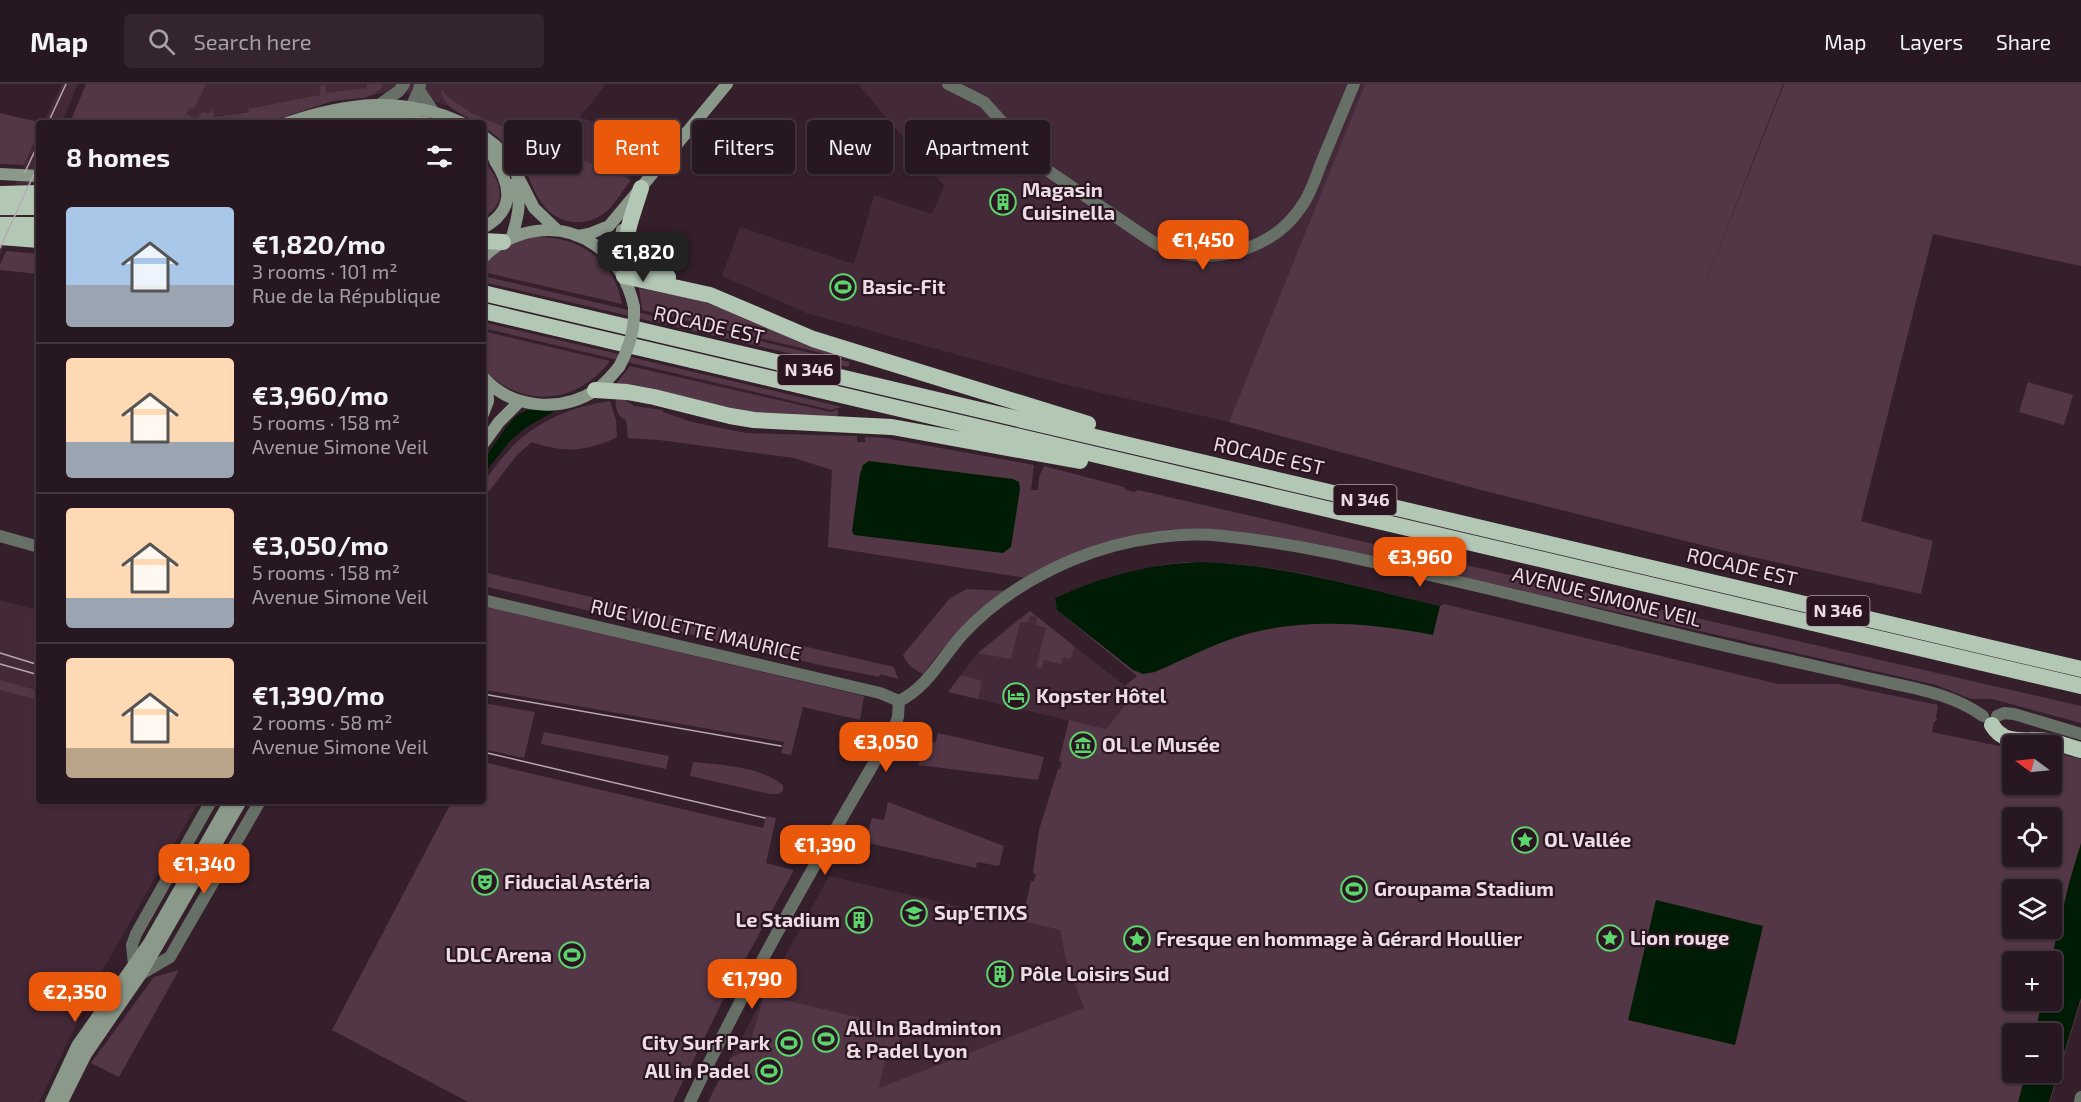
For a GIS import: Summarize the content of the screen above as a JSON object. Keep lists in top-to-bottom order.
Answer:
{
  "streets": {
    "highway": ["ROCADE EST", "N 346"],
    "street": ["AVENUE SIMONE VEIL", "RUE VIOLETTE MAURICE"]
  },
  "crossings": [
    ["AVENUE SIMONE VEIL", "RUE VIOLETTE MAURICE"]
  ],
  "places": {
    "building": ["Magasin Cuisinella", "Le Stadium", "Pôle Loisirs Sud"],
    "sports": [
      "Basic-Fit",
      "Groupama Stadium",
      "LDLC Arena",
      "All In Badminton & Padel Lyon",
      "City Surf Park",
      "All in Padel"
    ],
    "hotel": ["Kopster Hôtel"],
    "museum": ["OL Le Musée"],
    "place": ["OL Vallée", "Lion rouge", "Fresque en hommage à Gérard Houllier"],
    "theatre": ["Fiducial Astéria"],
    "school or university": ["Sup'ETIXS"]
  },
  "north": "left",
  "page": {
    "header": "Map",
    "search": "Search here",
    "nav": ["Map", "Layers", "Share"],
    "chip": [
      "Buy",
      "Rent",
      "Filters",
      "New",
      "Apartment"
    ],
    "heading": "8 homes",
    "list": [
      {
        "name": "€1,820/mo",
        "note": "3 rooms · 101 m² · Rue de la République"
      },
      {
        "name": "€3,960/mo",
        "note": "5 rooms · 158 m² · Avenue Simone Veil"
      },
      {
        "name": "€3,050/mo",
        "note": "5 rooms · 158 m² · Avenue Simone Veil"
      },
      {
        "name": "€1,390/mo",
        "note": "2 rooms · 58 m² · Avenue Simone Veil"
      }
    ],
    "price": [
      "€1,450",
      "€1,820",
      "€3,960",
      "€3,050",
      "€1,390",
      "€1,340",
      "€1,790",
      "€2,350"
    ],
    "map_buttons": ["+", "−"]
  }
}
